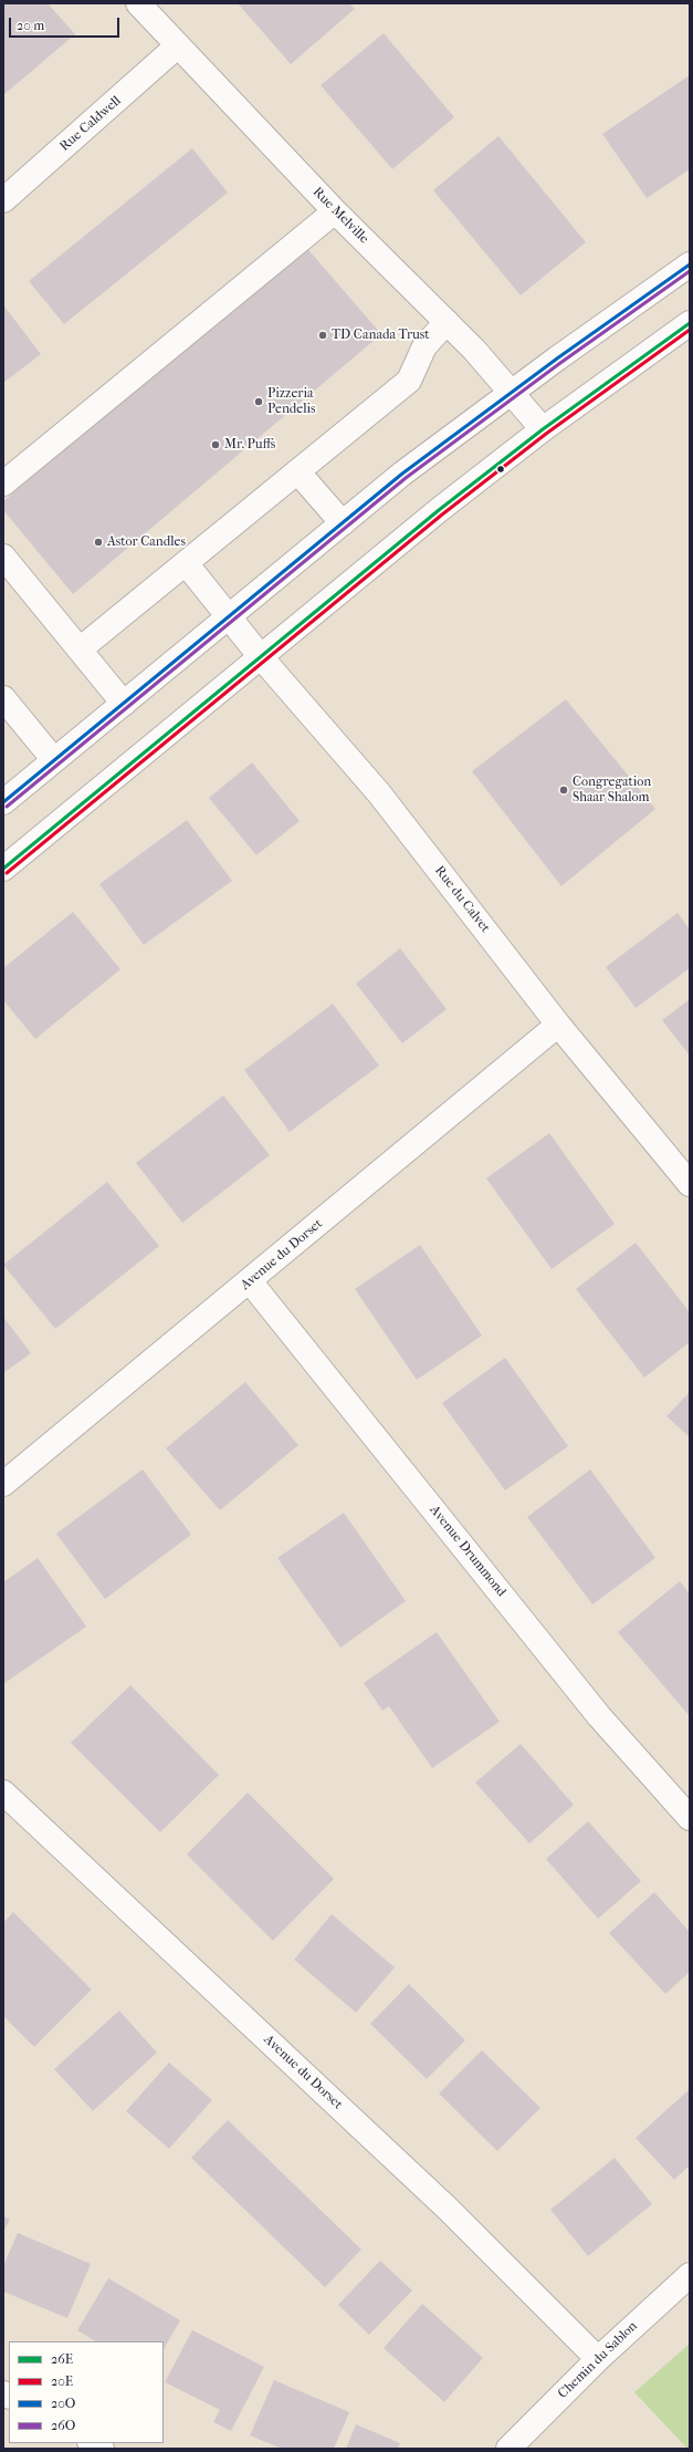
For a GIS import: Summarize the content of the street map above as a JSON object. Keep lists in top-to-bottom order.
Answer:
{
  "streets": {
    "street": [
      "Rue Caldwell",
      "Rue Melville",
      "Rue du Calvet",
      "Avenue du Dorset",
      "Avenue Drummond",
      "Chemin du Sablon"
    ]
  },
  "crossings": [
    ["Rue Caldwell", "Rue Melville"],
    ["Rue du Calvet", "Avenue du Dorset"],
    ["Avenue du Dorset", "Avenue Drummond"],
    ["Avenue du Dorset", "Chemin du Sablon"]
  ],
  "places": [
    "TD Canada Trust",
    "Pizzeria Pendelis",
    "Mr. Puffs",
    "Astor Candles",
    "Congregation Shaar Shalom"
  ],
  "lines": [
    "transit line 20O",
    "transit line 26O",
    "transit line 26E",
    "transit line 20E"
  ],
  "legend": [
    "26E",
    "20E",
    "20O",
    "26O"
  ],
  "scale_bar": "20 m"
}
